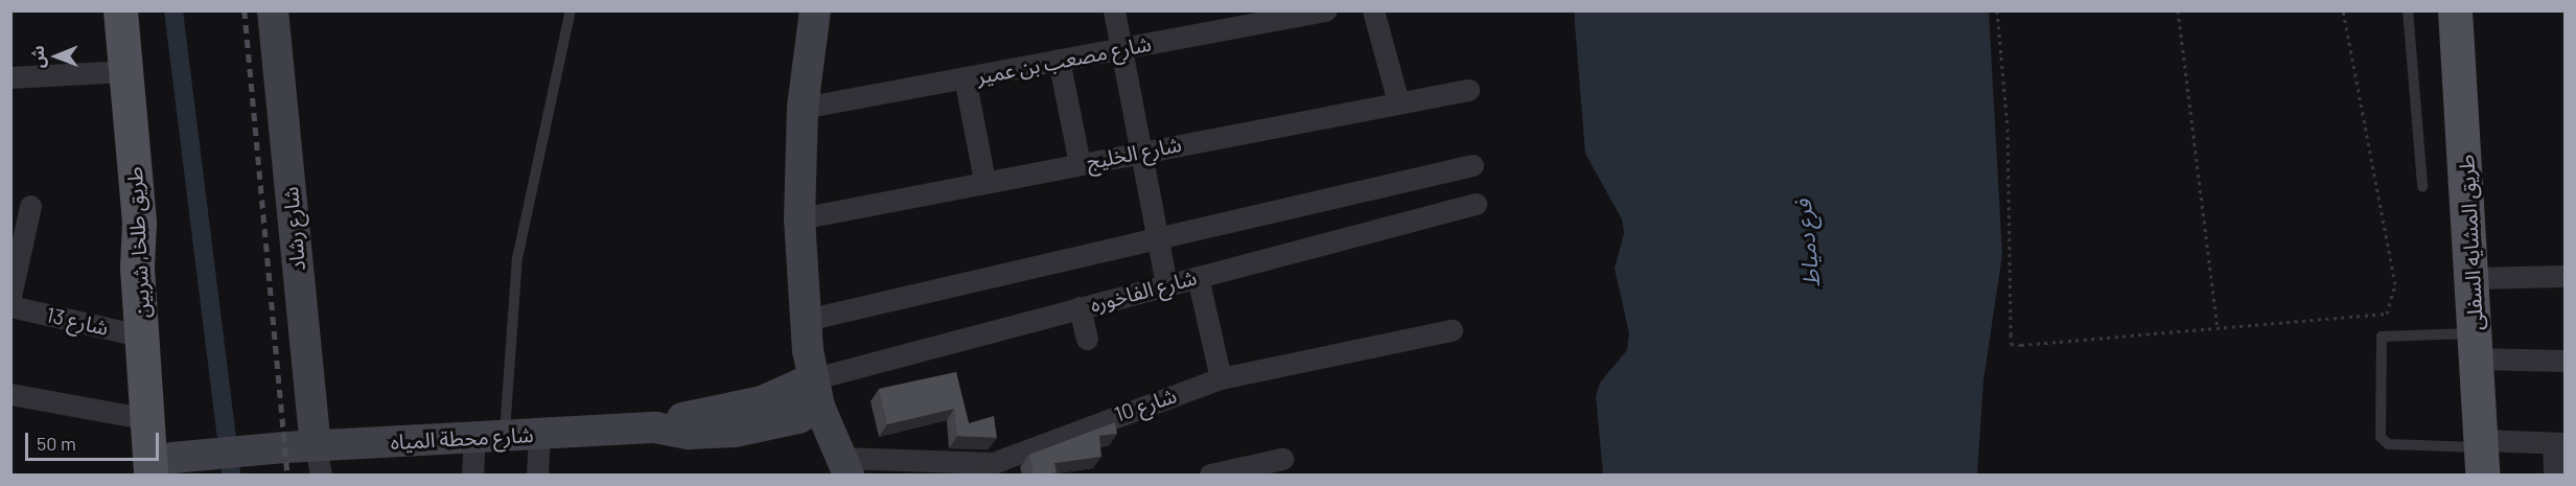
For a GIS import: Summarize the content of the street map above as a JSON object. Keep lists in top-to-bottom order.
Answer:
{
  "streets": {
    "main road": [
      "شارع رشاد",
      "طريق طلخا, شربين",
      "طريق المشايه السفلى",
      "شارع محطة المياه"
    ],
    "street": [
      "شارع مصعب بن عمير",
      "شارع الخليج",
      "شارع الفاخوره",
      "شارع 13",
      "شارع 10"
    ]
  },
  "crossings": [
    ["شارع رشاد", "شارع محطة المياه"],
    ["طريق طلخا, شربين", "شارع 13"],
    ["طريق طلخا, شربين", "شارع محطة المياه"],
    ["شارع الفاخوره", "شارع محطة المياه"]
  ],
  "water": ["فرع دمياط"],
  "scale_bar": "50 m",
  "north": "left"
}
